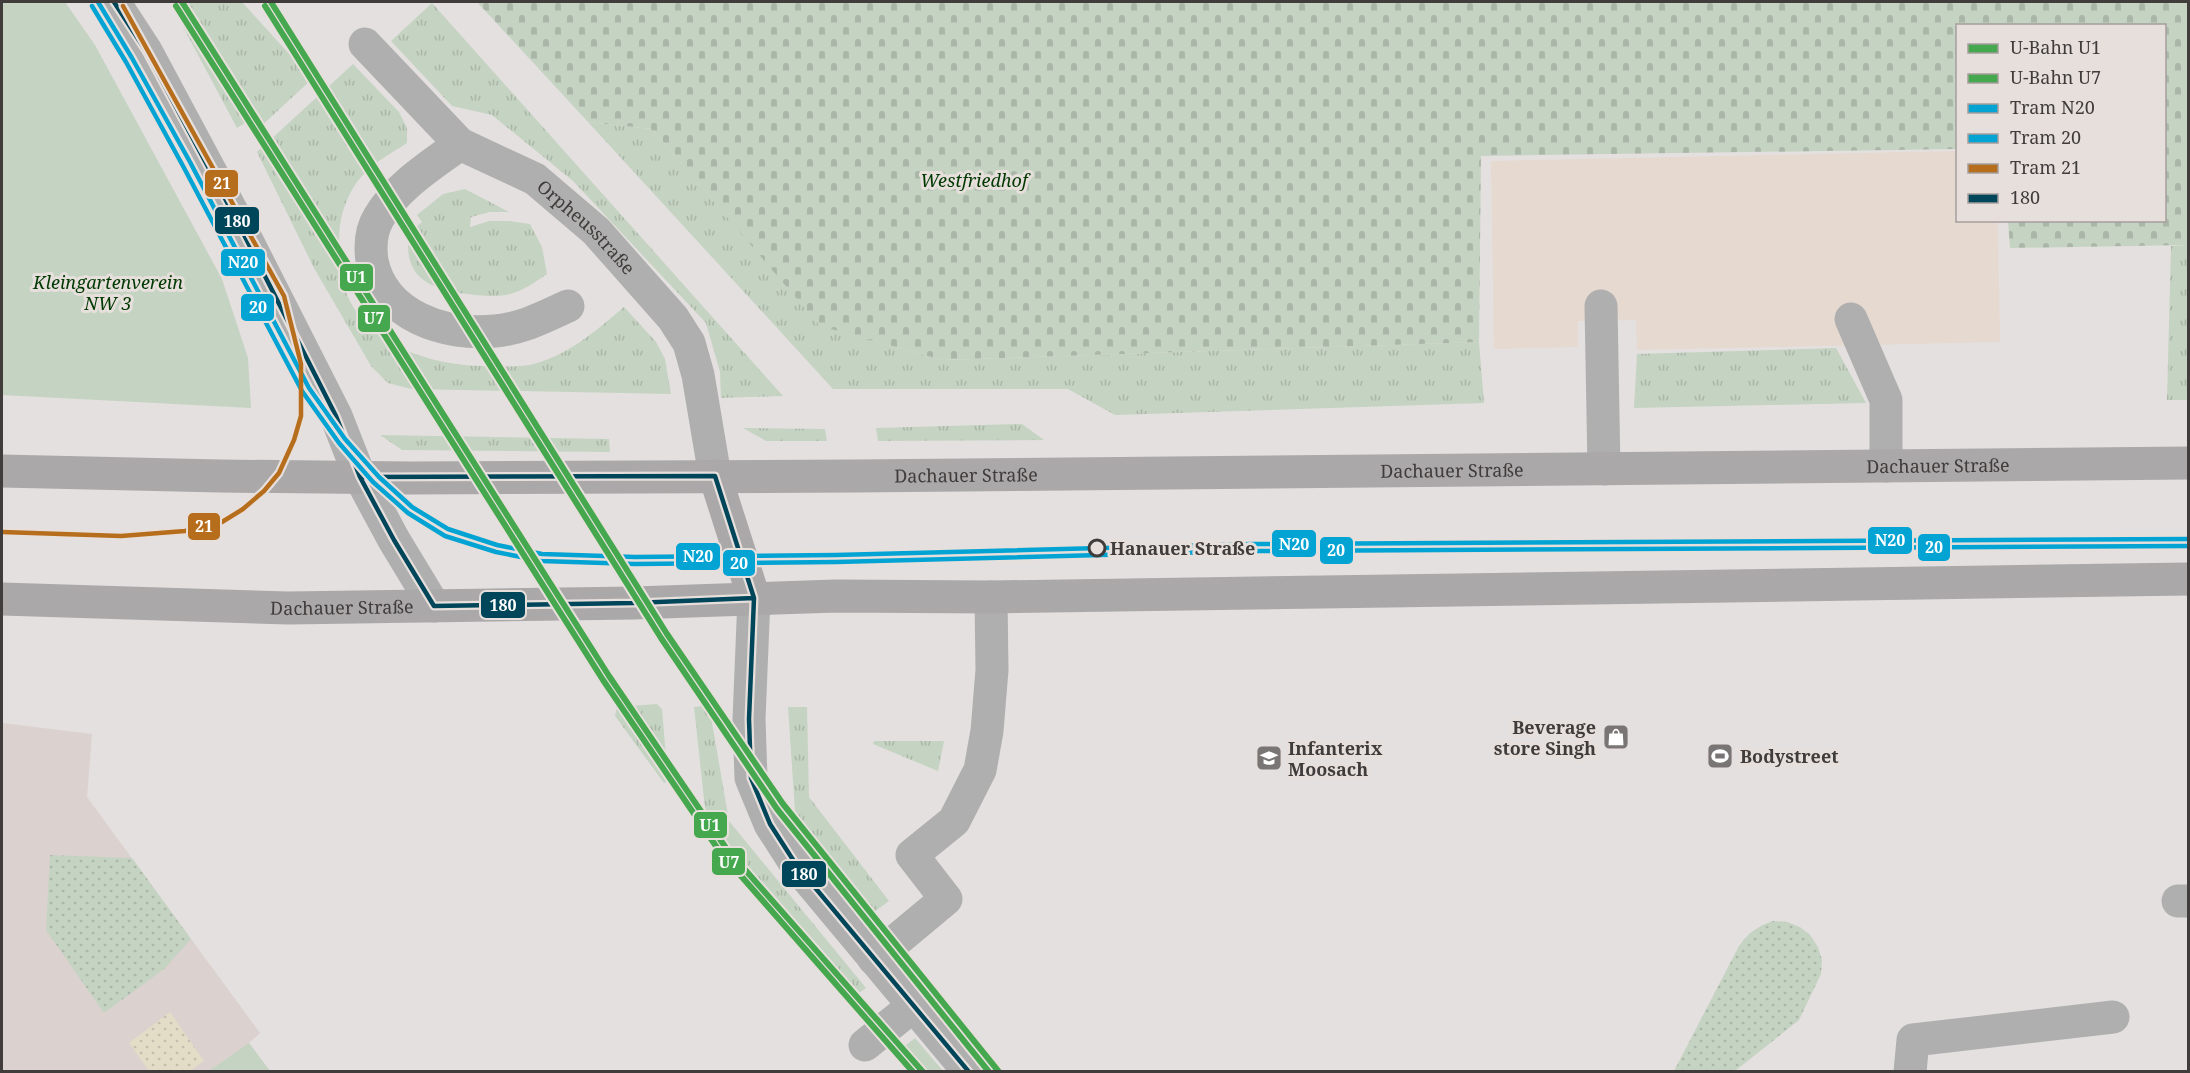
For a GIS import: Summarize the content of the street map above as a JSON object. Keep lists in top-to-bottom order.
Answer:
{
  "streets": {
    "main road": ["Dachauer Straße"],
    "street": ["Orpheusstraße"]
  },
  "crossings": [
    ["Orpheusstraße", "Dachauer Straße"]
  ],
  "parks": ["Westfriedhof", "Kleingartenverein NW 3"],
  "places": {
    "other": ["Hanauer Straße"],
    "shop": ["Beverage store Singh"],
    "sports": ["Bodystreet"],
    "school or university": ["Infanterix Moosach"]
  },
  "lines": [
    "metro line U1",
    "tram line N20",
    "transit line 180",
    "metro line U7",
    "tram line 20",
    "tram line 21"
  ],
  "legend": [
    "U-Bahn U1",
    "U-Bahn U7",
    "Tram N20",
    "Tram 20",
    "Tram 21",
    "180"
  ]
}
